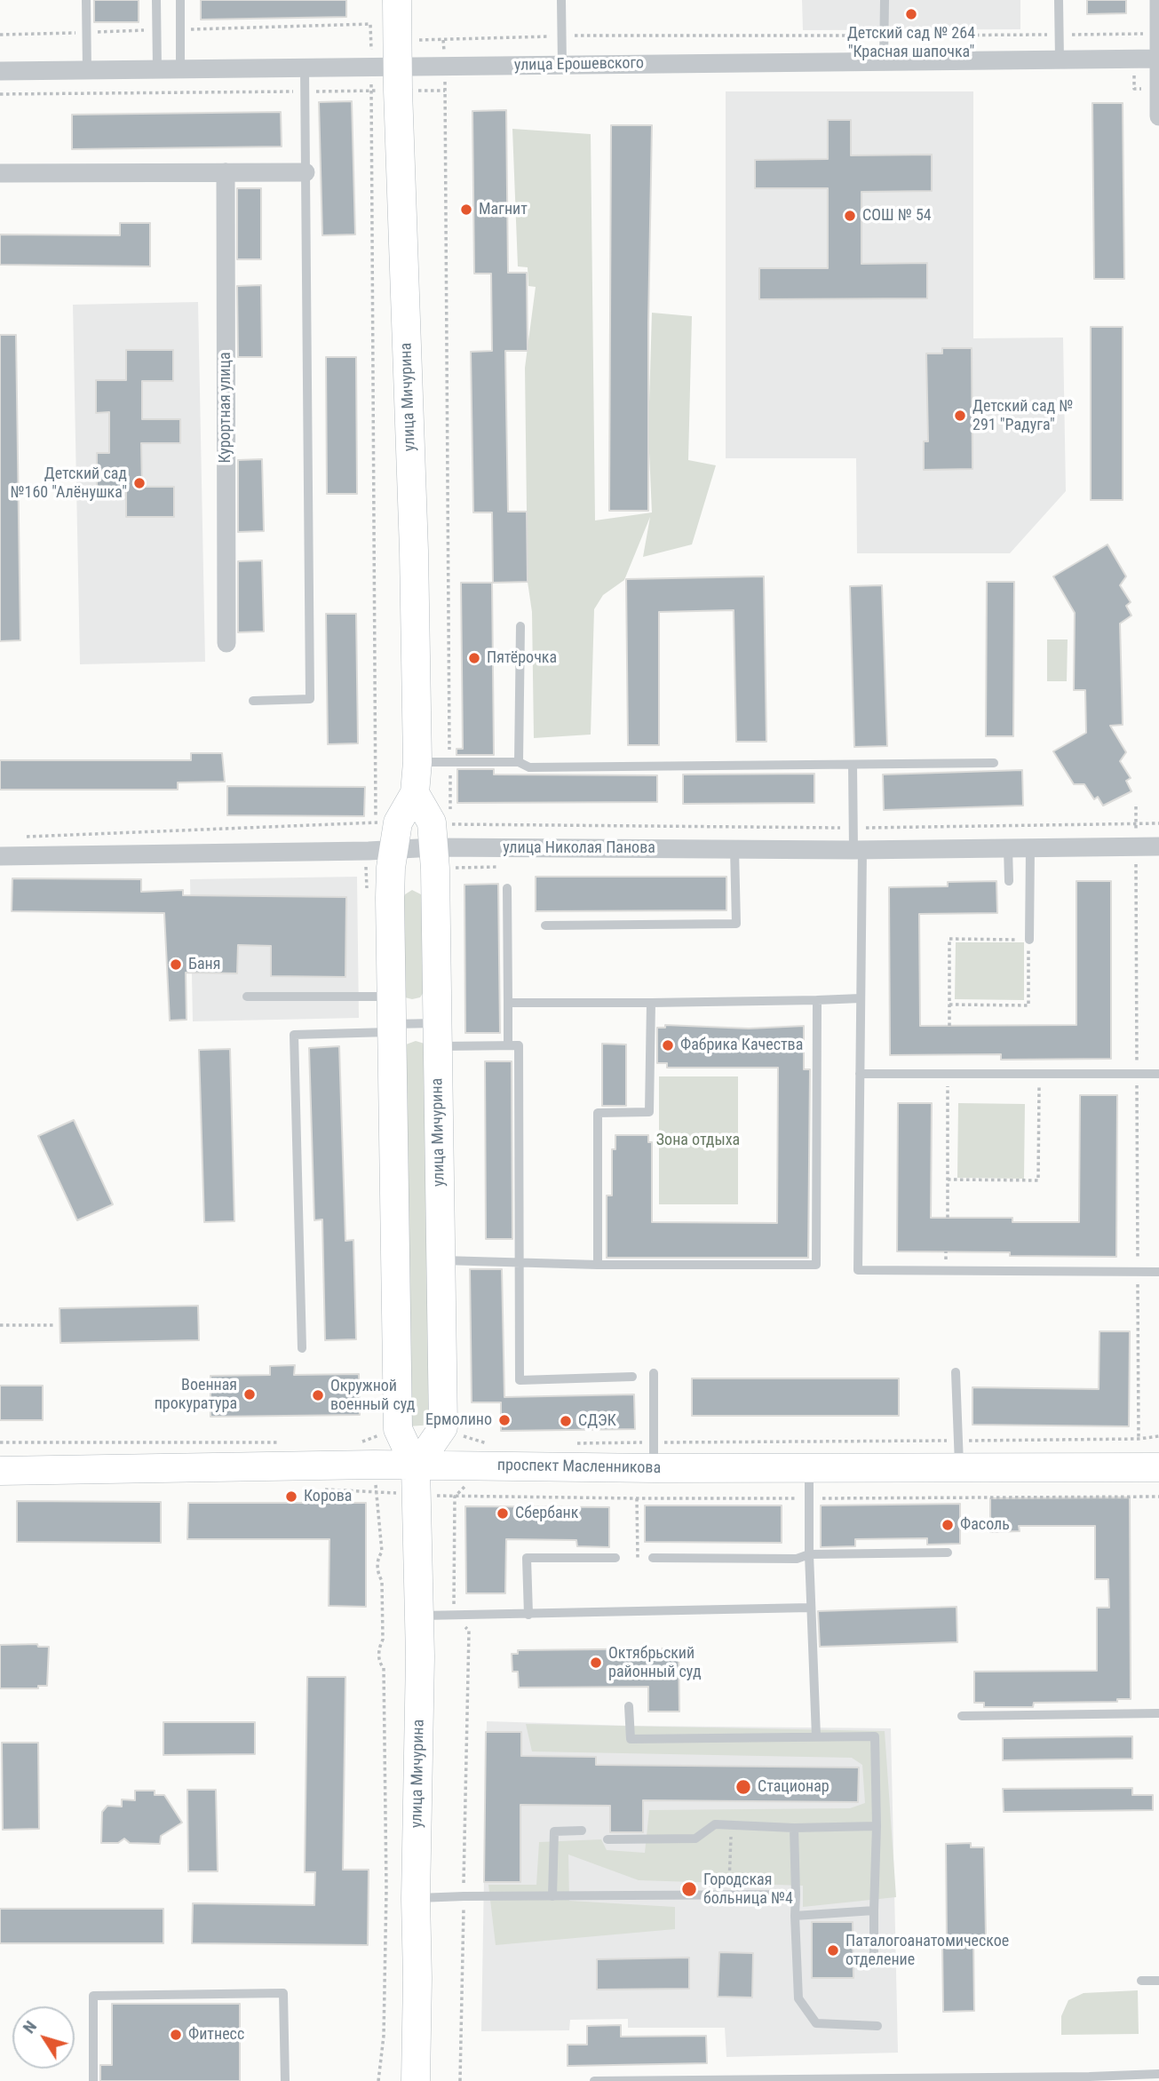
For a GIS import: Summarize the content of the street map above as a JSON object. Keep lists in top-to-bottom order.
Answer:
{
  "streets": {
    "main road": ["улица Мичурина", "проспект Масленникова"],
    "street": ["улица Ерошевского", "Курортная улица", "улица Николая Панова"]
  },
  "crossings": [
    ["улица Ерошевского", "улица Мичурина"],
    ["улица Мичурина", "улица Николая Панова"],
    ["улица Мичурина", "проспект Масленникова"]
  ],
  "parks": ["Зона отдыха"],
  "places": [
    "Детский сад № 264 \"Красная шапочка\"",
    "Магнит",
    "СОШ № 54",
    "Детский сад № 291 \"Радуга\"",
    "Детский сад №160 \"Алёнушка\"",
    "Пятёрочка",
    "Баня",
    "Фабрика Качества",
    "Военная прокуратура",
    "Окружной военный суд",
    "Ермолино",
    "СДЭК",
    "Корова",
    "Сбербанк",
    "Фасоль",
    "Октябрьский районный суд",
    "Стационар",
    "Городская больница №4",
    "Паталогоанатомическое отделение",
    "Фитнесс"
  ],
  "north": "top left"
}
